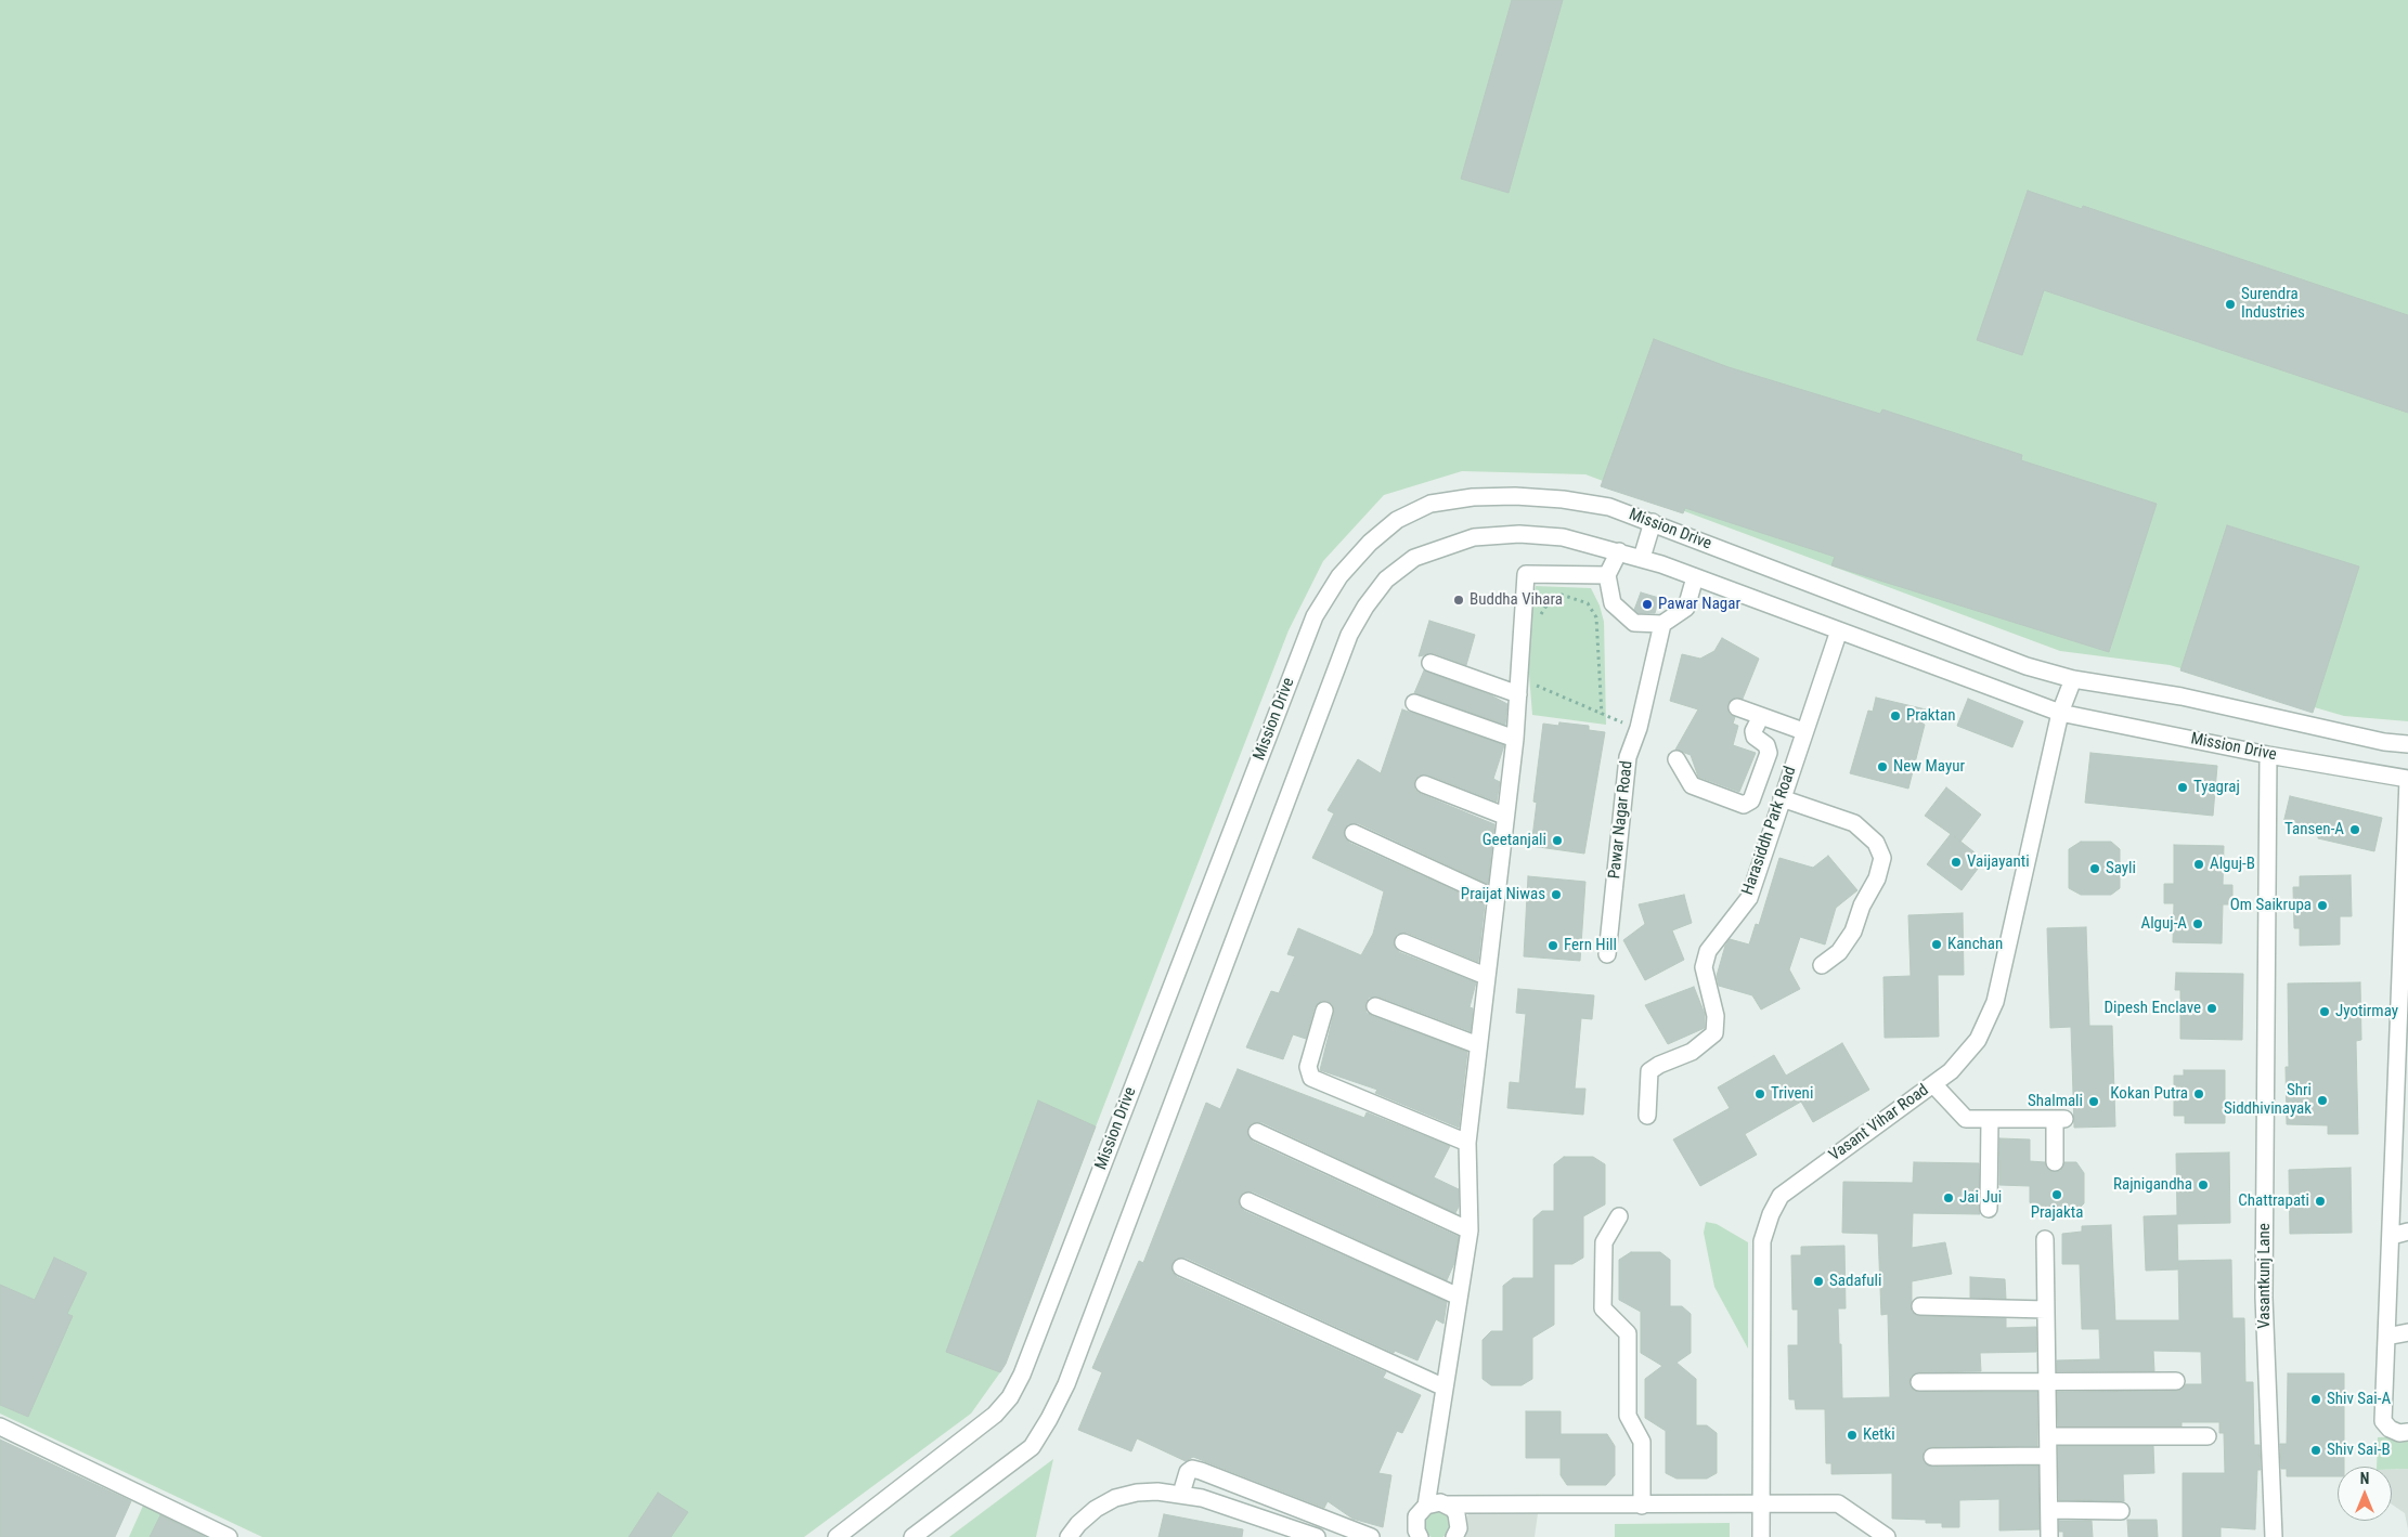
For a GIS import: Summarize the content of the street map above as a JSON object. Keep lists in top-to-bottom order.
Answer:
{
  "streets": {
    "street": [
      "Mission Drive",
      "Pawar Nagar Road",
      "Harasiddh Park Road",
      "Vasant Vihar Road",
      "Vasantkunj Lane"
    ]
  },
  "crossings": [
    ["Mission Drive", "Harasiddh Park Road"],
    ["Mission Drive", "Vasant Vihar Road"],
    ["Mission Drive", "Vasantkunj Lane"]
  ],
  "places": [
    "Surendra Industries",
    "Buddha Vihara",
    "Pawar Nagar",
    "Praktan",
    "New Mayur",
    "Tyagraj",
    "Tansen-A",
    "Geetanjali",
    "Vaijayanti",
    "Alguj-B",
    "Sayli",
    "Praijat Niwas",
    "Om Saikrupa",
    "Alguj-A",
    "Kanchan",
    "Fern Hill",
    "Dipesh Enclave",
    "Jyotirmay",
    "Triveni",
    "Kokan Putra",
    "Shri Siddhivinayak",
    "Shalmali",
    "Rajnigandha",
    "Prajakta",
    "Jai Jui",
    "Chattrapati",
    "Sadafuli",
    "Shiv Sai-A",
    "Ketki",
    "Shiv Sai-B"
  ],
  "north": "top"
}
